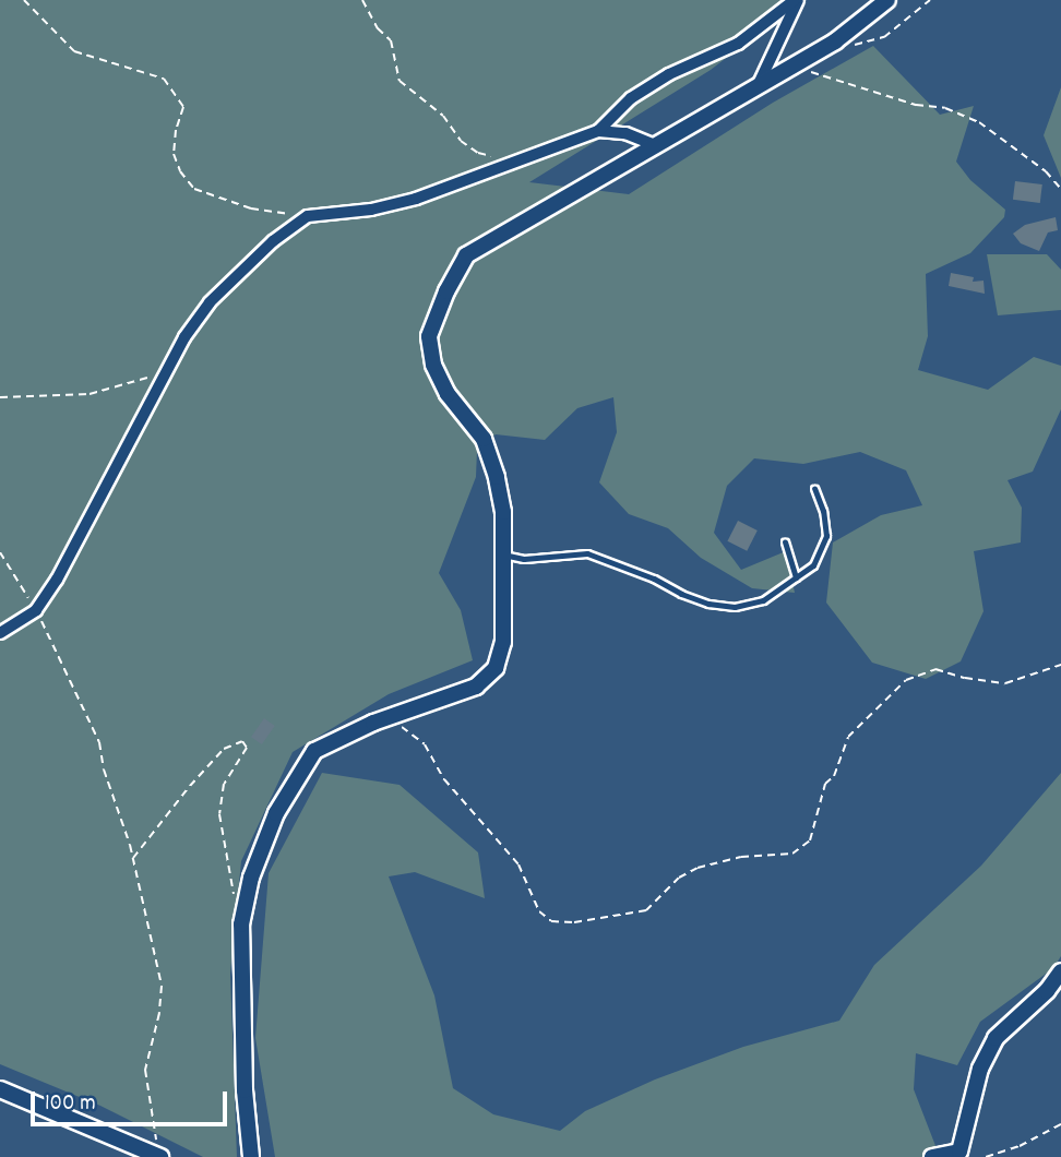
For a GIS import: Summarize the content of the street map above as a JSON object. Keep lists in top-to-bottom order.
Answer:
{
  "scale_bar": "100 m"
}
